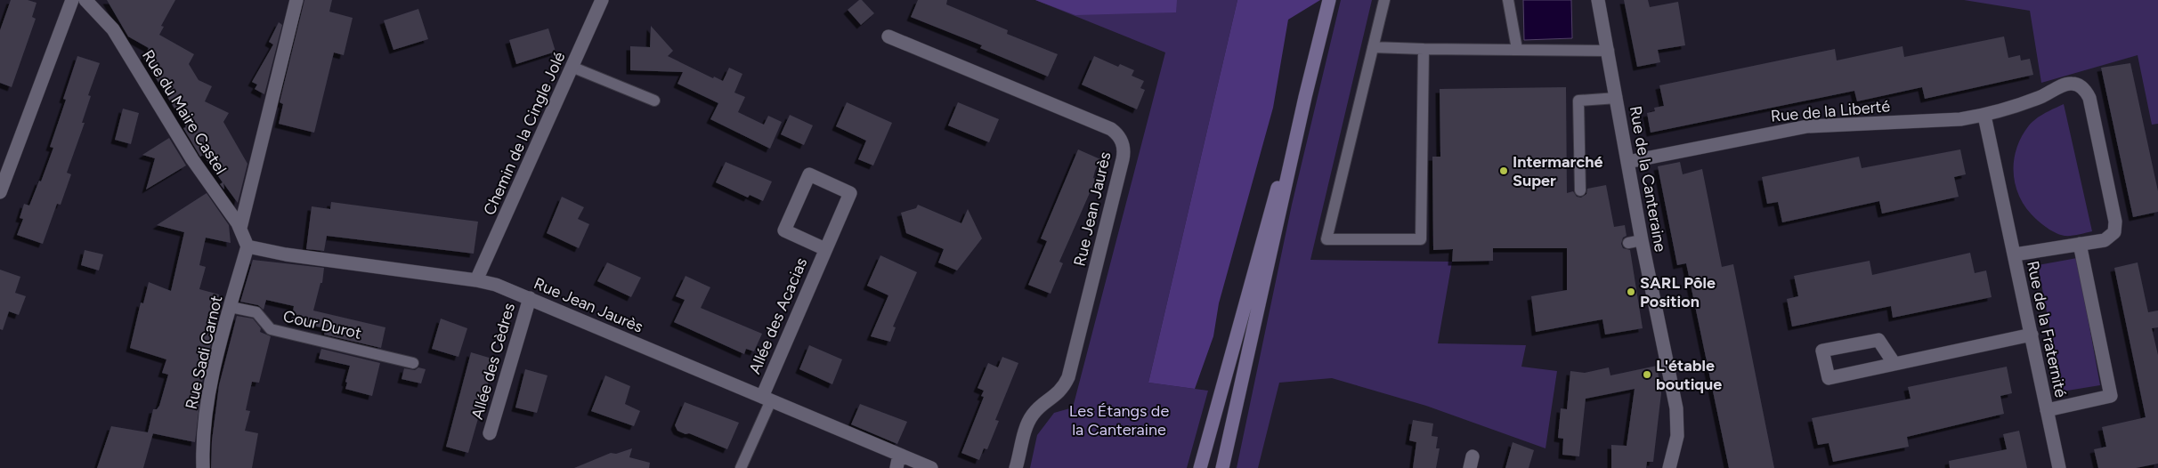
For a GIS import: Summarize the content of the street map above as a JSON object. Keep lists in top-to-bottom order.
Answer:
{
  "streets": {
    "street": [
      "Rue de la Liberté",
      "Rue du Maire Castel",
      "Chemin de la Cingle Jolé",
      "Rue de la Canteraine",
      "Rue Jean Jaurès",
      "Allée des Acacias",
      "Rue de la Fraternité",
      "Rue Sadi Carnot",
      "Allée des Cèdres"
    ],
    "lane": ["Cour Durot"]
  },
  "crossings": [
    ["Rue de la Liberté", "Rue de la Canteraine"],
    ["Rue de la Liberté", "Rue de la Fraternité"],
    ["Rue du Maire Castel", "Rue Jean Jaurès"],
    ["Rue du Maire Castel", "Rue Sadi Carnot"],
    ["Chemin de la Cingle Jolé", "Rue Jean Jaurès"],
    ["Rue Jean Jaurès", "Allée des Acacias"],
    ["Rue Jean Jaurès", "Rue Sadi Carnot"],
    ["Rue Jean Jaurès", "Allée des Cèdres"],
    ["Cour Durot", "Rue Sadi Carnot"]
  ],
  "parks": ["Les Étangs de la Canteraine"],
  "places": ["Intermarché Super", "SARL Pôle Position", "L'étable boutique"]
}
